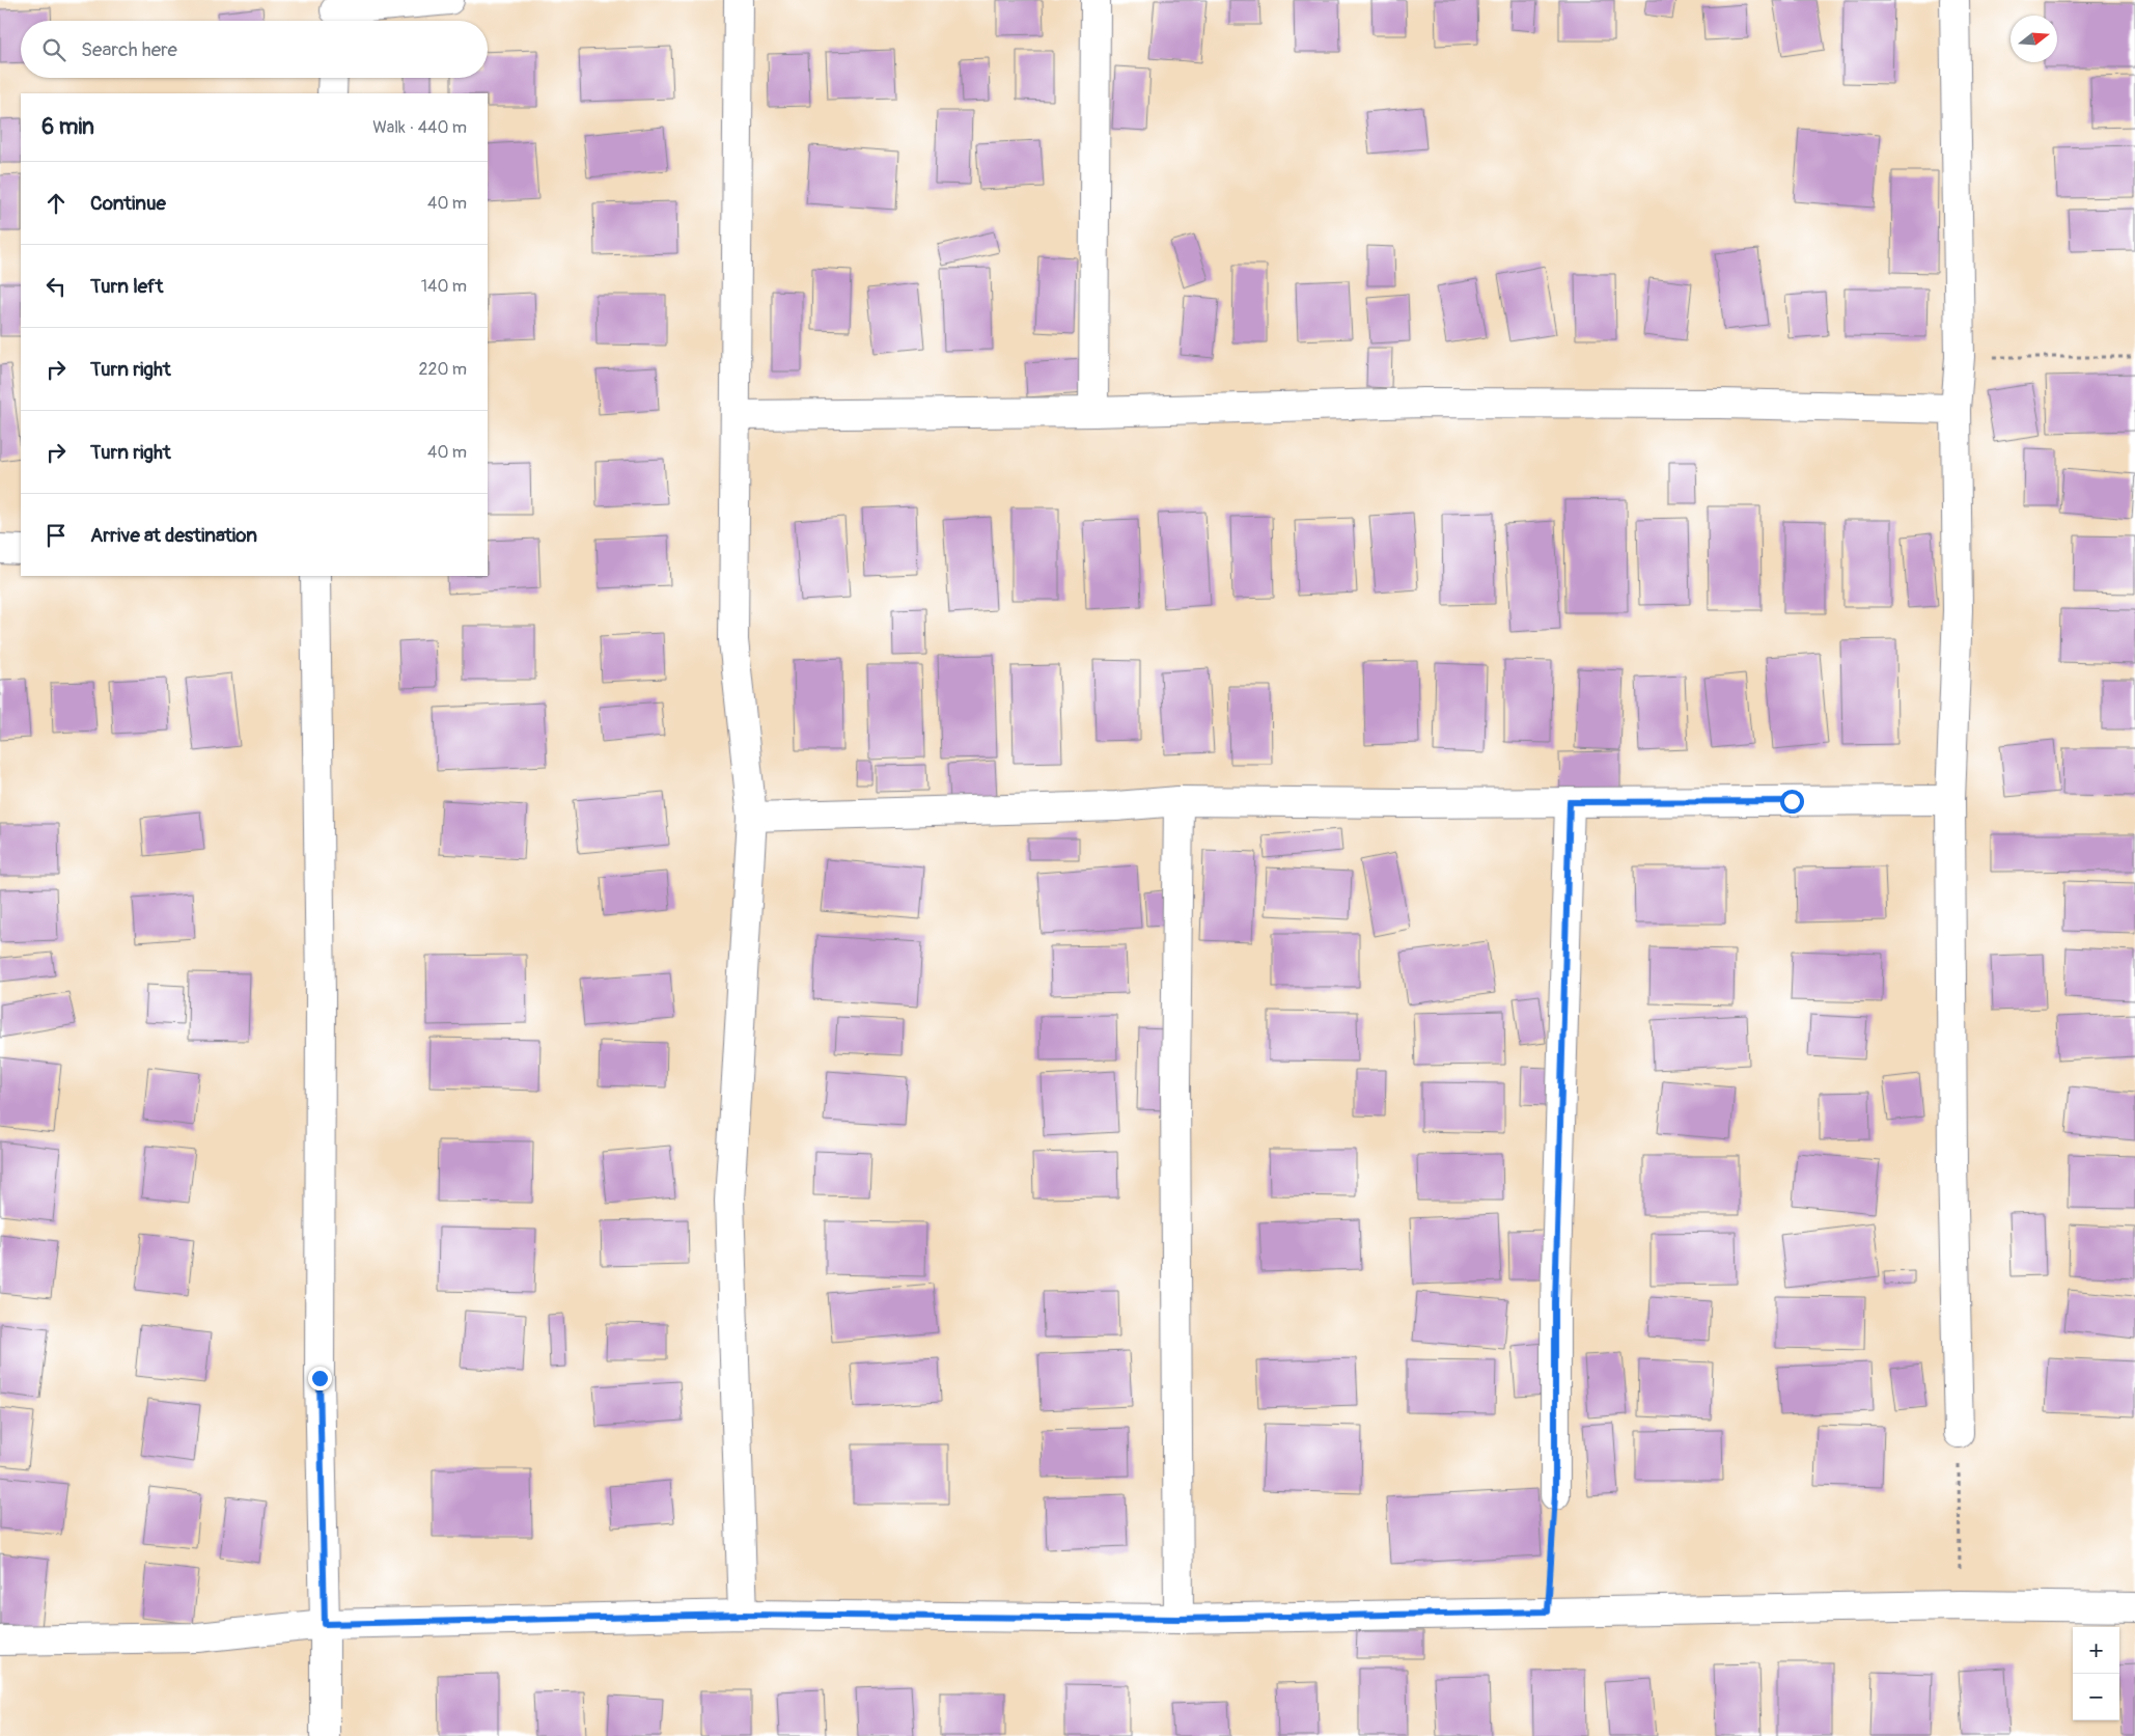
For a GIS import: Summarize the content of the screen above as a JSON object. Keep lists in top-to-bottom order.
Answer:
{
  "north": "right",
  "page": {
    "search": "Search here",
    "heading": ["6 min", "Walk · 440 m"],
    "list": [
      ["Continue", "40 m"],
      ["Turn left", "140 m"],
      ["Turn right", "220 m"],
      ["Turn right", "40 m"],
      "Arrive at destination"
    ],
    "map_buttons": ["+", "−"]
  }
}
